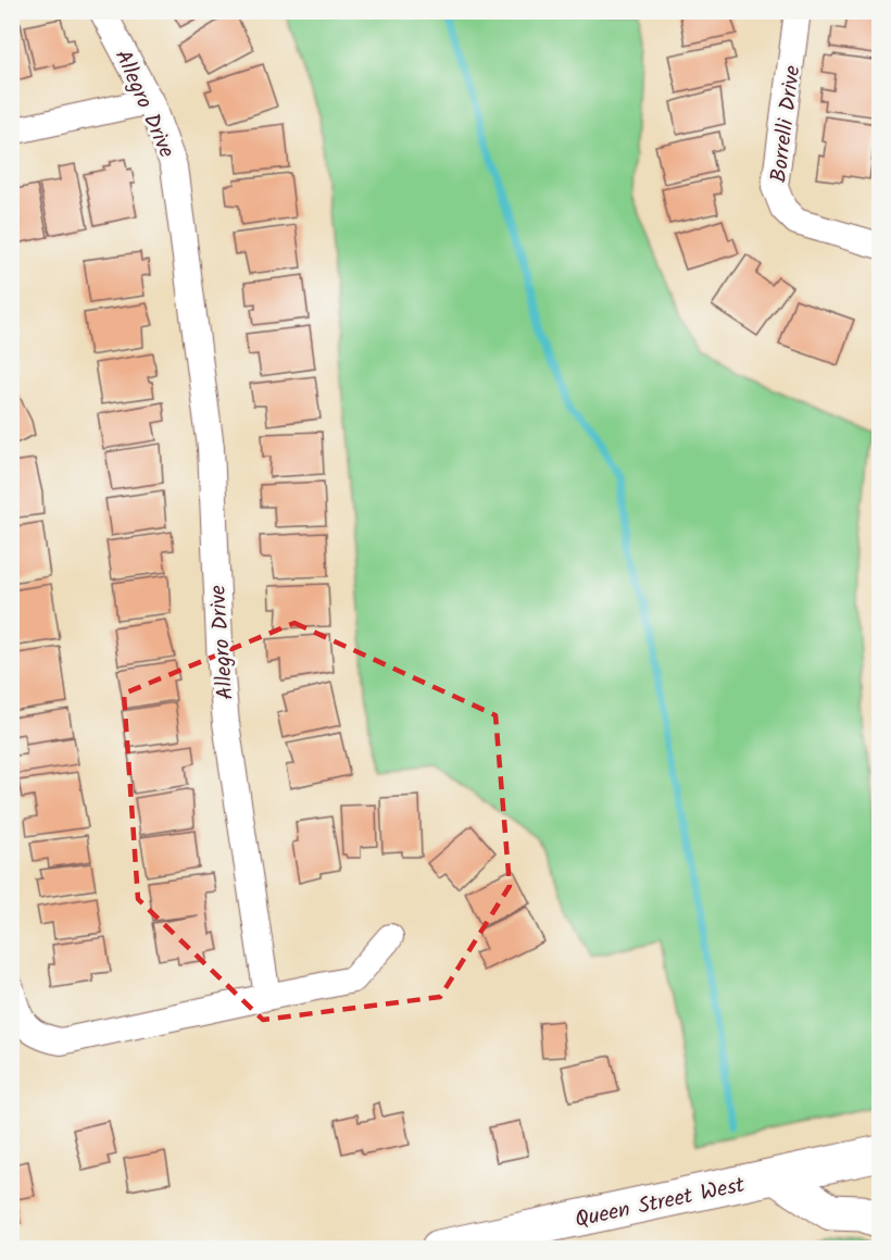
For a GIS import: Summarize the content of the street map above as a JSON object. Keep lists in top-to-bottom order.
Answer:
{
  "streets": {
    "main road": ["Queen Street West"],
    "street": ["Allegro Drive", "Borrelli Drive"]
  }
}
